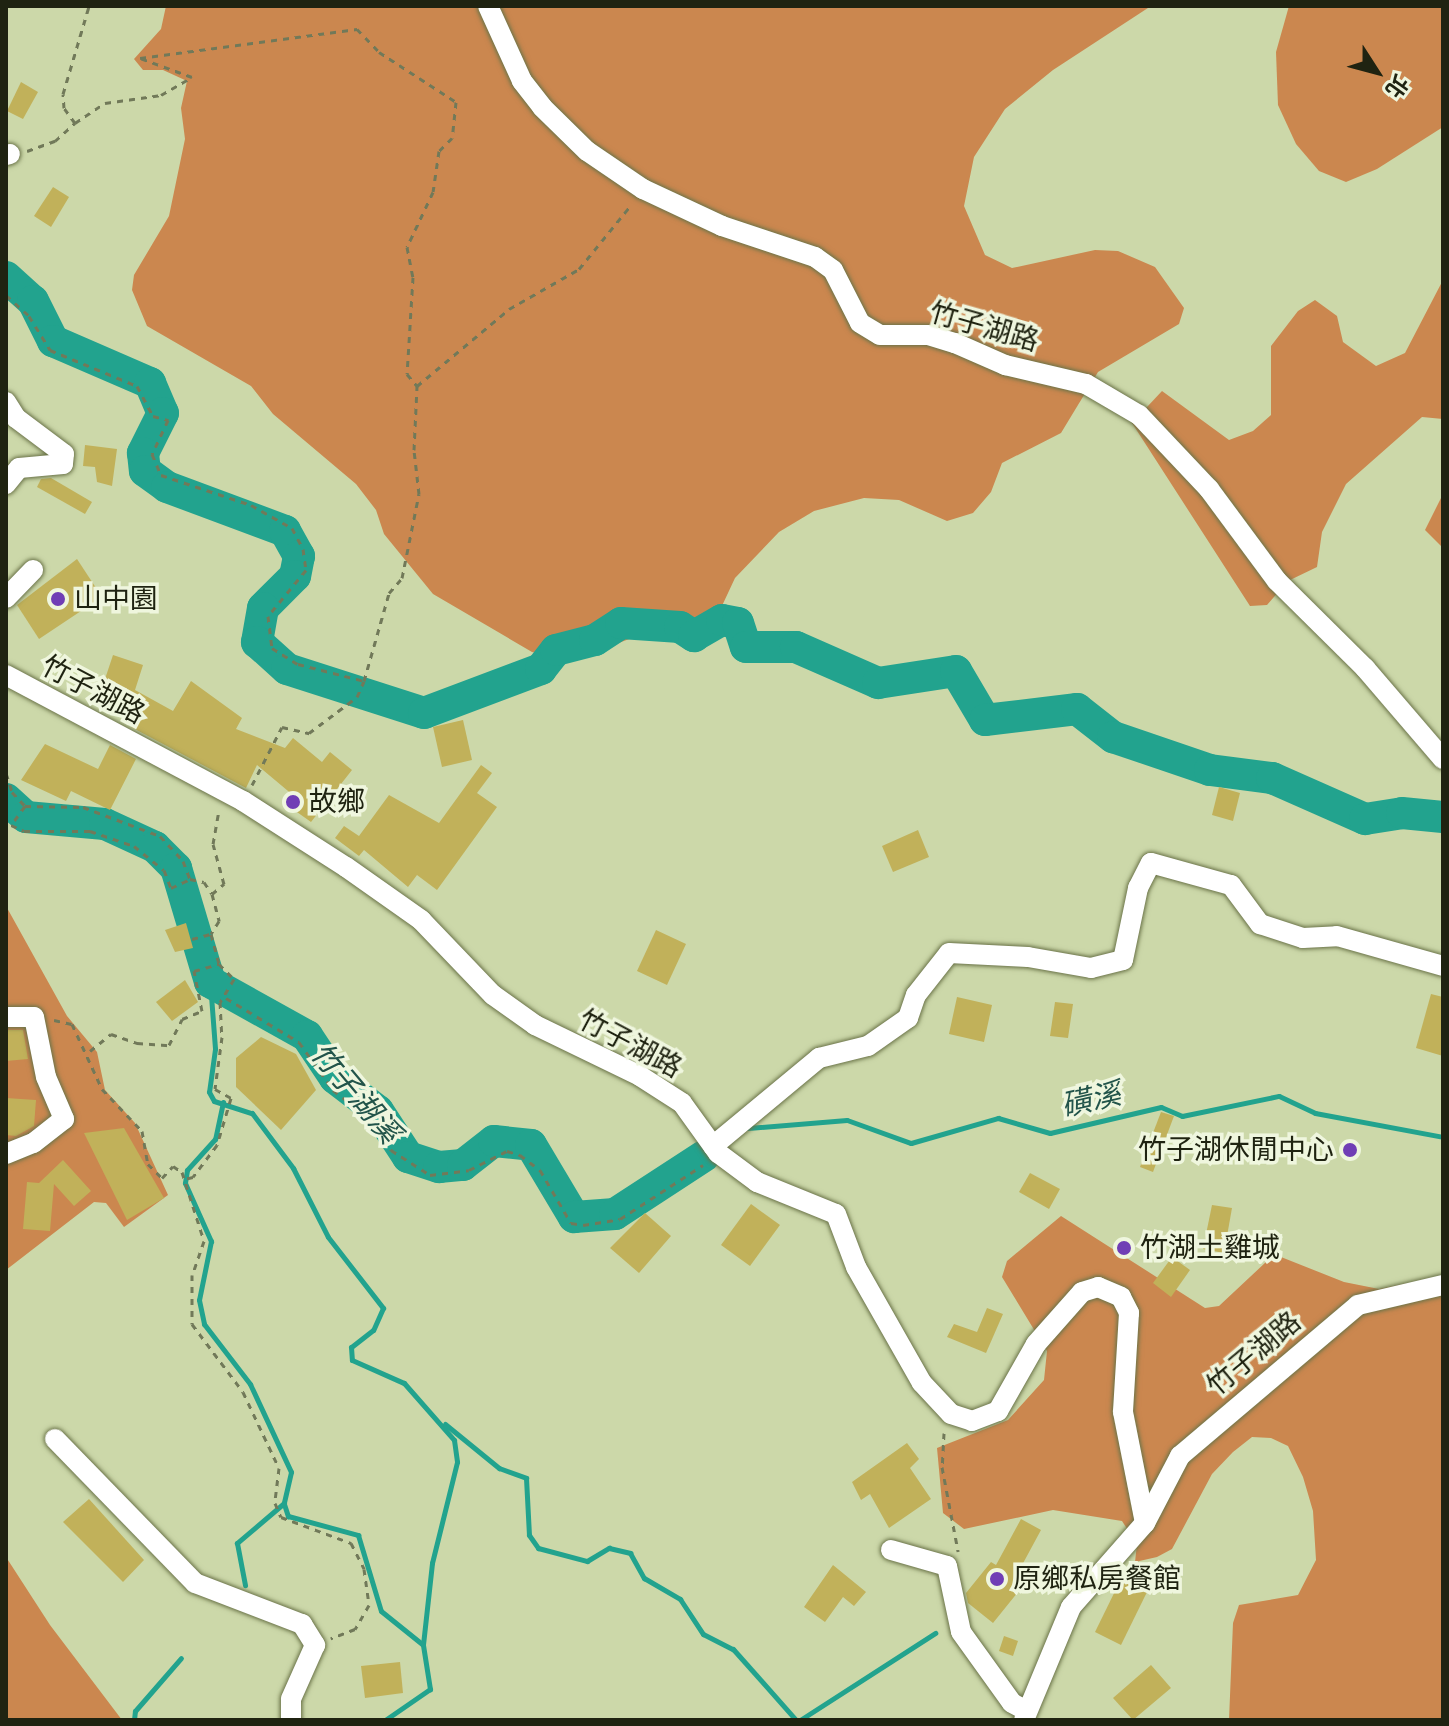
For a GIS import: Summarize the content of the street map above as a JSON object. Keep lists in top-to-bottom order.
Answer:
{
  "streets": {
    "street": ["竹子湖路"]
  },
  "water": ["竹子湖溪", "磺溪"],
  "places": [
    "山中園",
    "故鄉",
    "竹子湖休閒中心",
    "竹湖土雞城",
    "原鄉私房餐館"
  ],
  "north": "bottom right"
}
